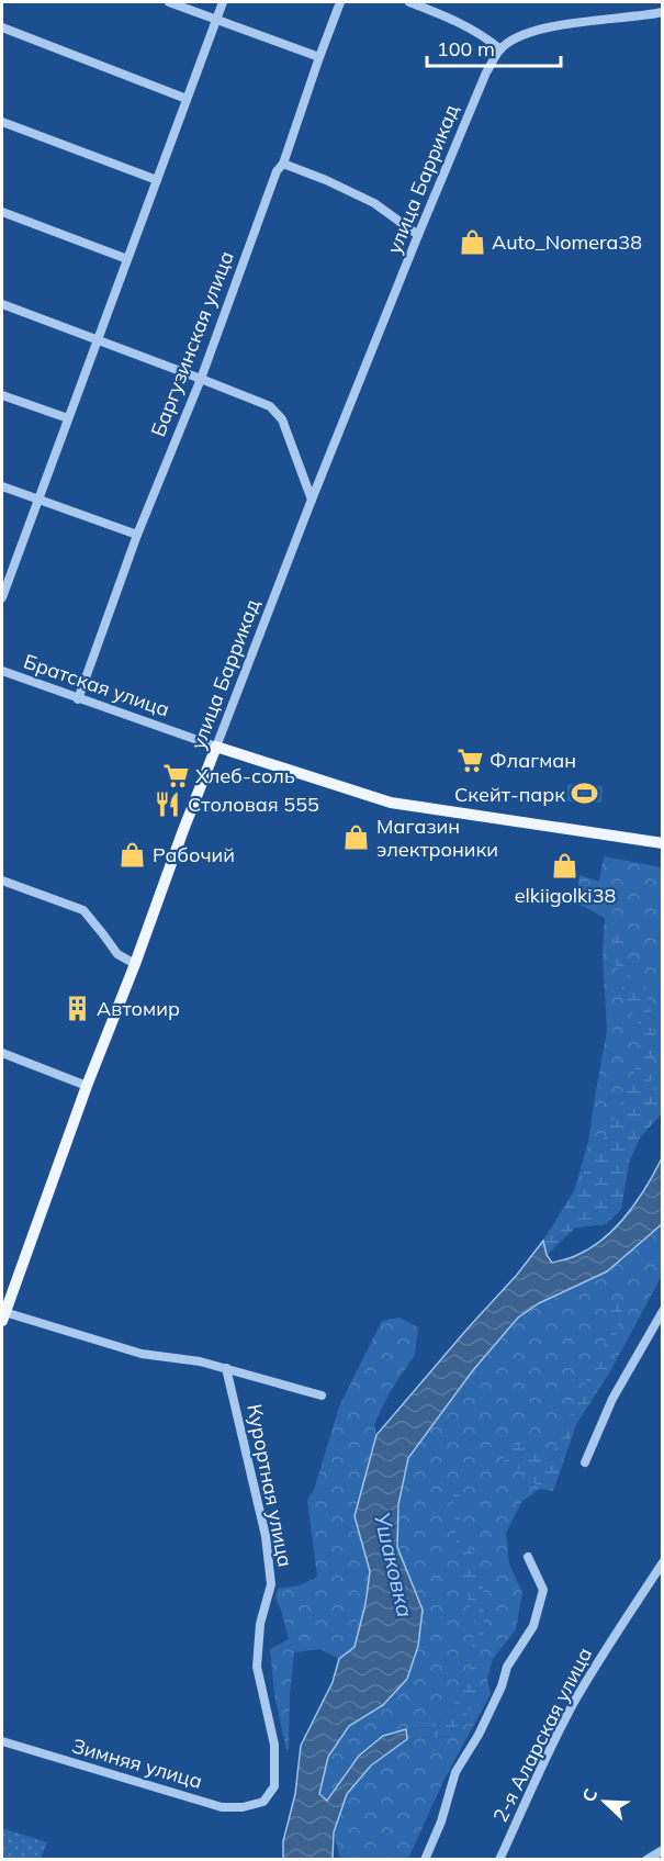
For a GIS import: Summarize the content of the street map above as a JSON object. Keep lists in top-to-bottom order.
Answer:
{
  "streets": {
    "main road": ["улица Баррикад"],
    "street": [
      "Баргузинская улица",
      "Братская улица",
      "Курортная улица",
      "2-я Аларская улица",
      "Зимняя улица"
    ]
  },
  "crossings": [
    ["улица Баррикад", "Братская улица"],
    ["улица Баррикад", "Курортная улица"],
    ["Баргузинская улица", "Братская улица"],
    ["Курортная улица", "Зимняя улица"]
  ],
  "water": ["Ушаковка"],
  "places": {
    "shop": [
      "Auto_Nomera38",
      "Магазин электроники",
      "Рабочий",
      "elkiigolki38"
    ],
    "supermarket": ["Флагман", "Хлеб-соль"],
    "sports": ["Скейт-парк"],
    "restaurant": ["Столовая 555"],
    "building": ["Автомир"]
  },
  "scale_bar": "100 m",
  "north": "top left"
}
